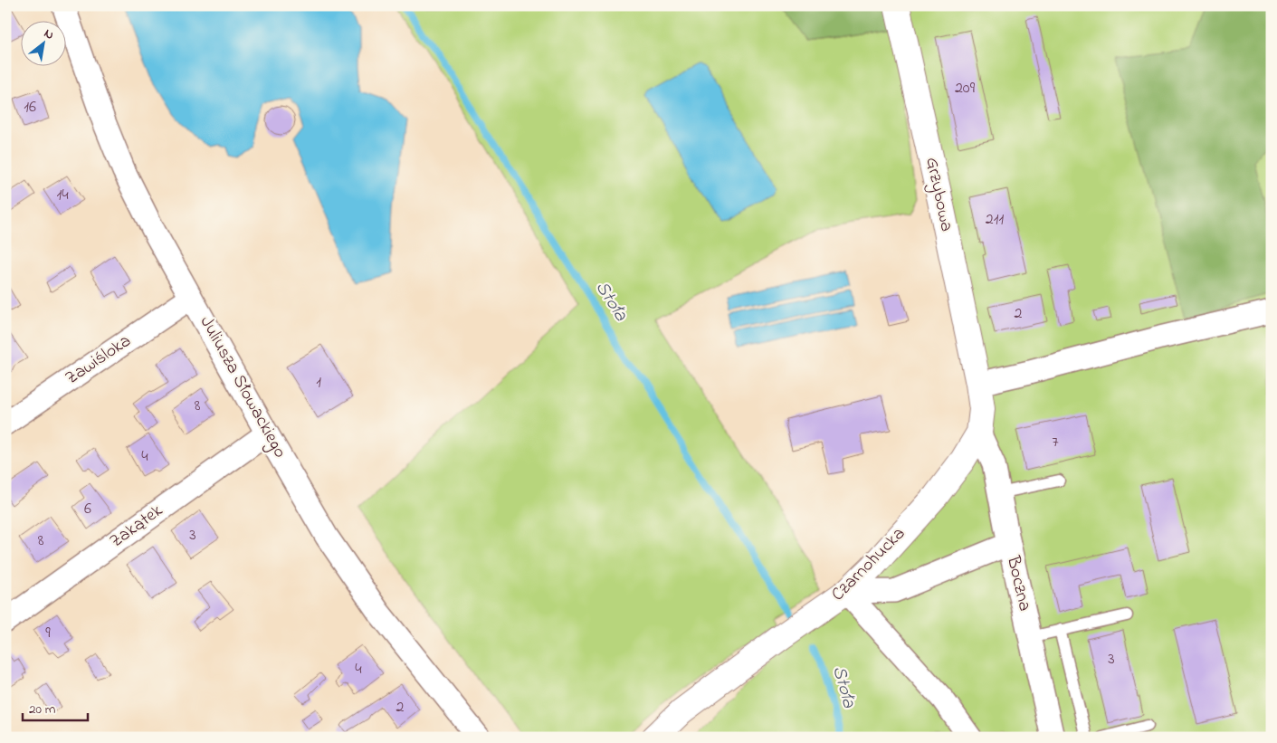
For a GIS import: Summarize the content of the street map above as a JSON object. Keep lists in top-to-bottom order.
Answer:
{
  "streets": {
    "street": [
      "Grzybowa",
      "Zawiśloka",
      "Juliusza Słowackiego",
      "Zakątek",
      "Czarnohucka",
      "Boczna"
    ]
  },
  "crossings": [
    ["Grzybowa", "Czarnohucka"],
    ["Zawiśloka", "Juliusza Słowackiego"],
    ["Juliusza Słowackiego", "Zakątek"],
    ["Czarnohucka", "Boczna"]
  ],
  "water": ["Stoła"],
  "house_numbers": [
    "209",
    "16",
    "14",
    "211",
    "2",
    "1",
    "8",
    "7",
    "4",
    "6",
    "3",
    "8",
    "9",
    "3",
    "4",
    "2"
  ],
  "scale_bar": "20 m",
  "north": "top right"
}
